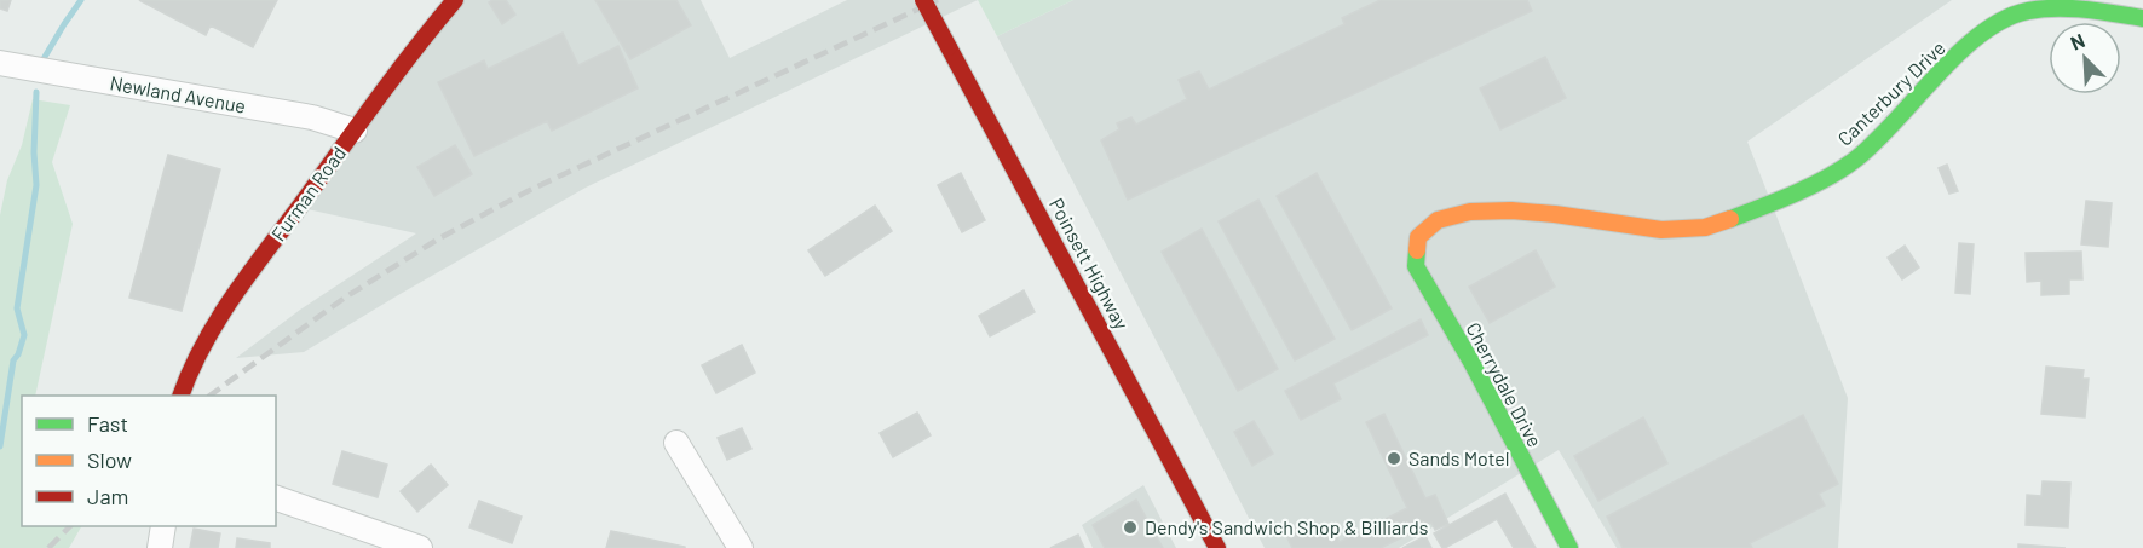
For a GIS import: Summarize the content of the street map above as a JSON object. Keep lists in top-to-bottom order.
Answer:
{
  "streets": {
    "main road": [
      "Canterbury Drive",
      "Furman Road",
      "Poinsett Highway",
      "Cherrydale Drive"
    ],
    "street": ["Newland Avenue"]
  },
  "crossings": [
    ["Canterbury Drive", "Cherrydale Drive"],
    ["Newland Avenue", "Furman Road"]
  ],
  "places": ["Sands Motel", "Dendy's Sandwich Shop & Billiards"],
  "legend": ["Fast", "Slow", "Jam"],
  "north": "top left"
}
